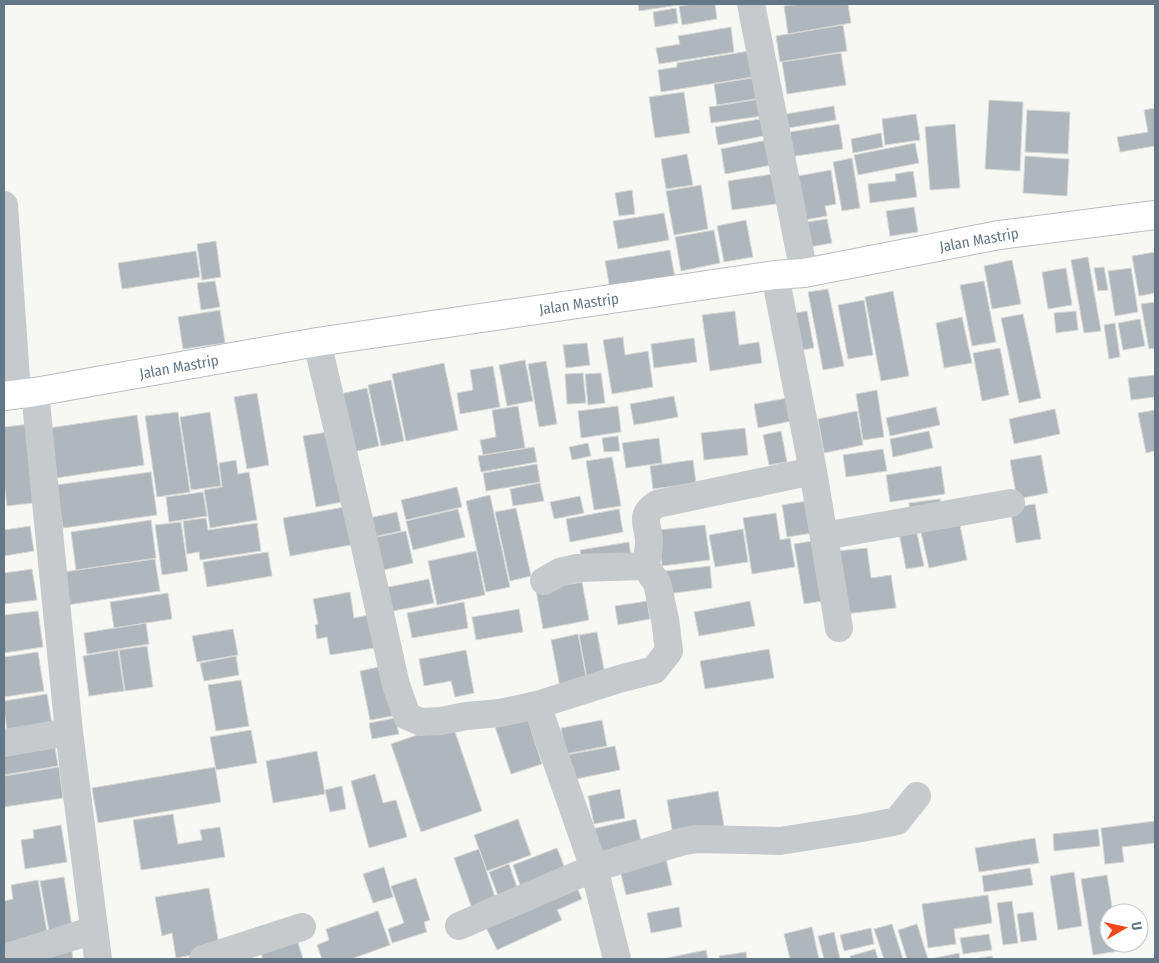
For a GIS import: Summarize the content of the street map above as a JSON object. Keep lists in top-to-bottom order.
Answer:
{
  "streets": {
    "main road": ["Jalan Mastrip"]
  },
  "north": "right"
}
